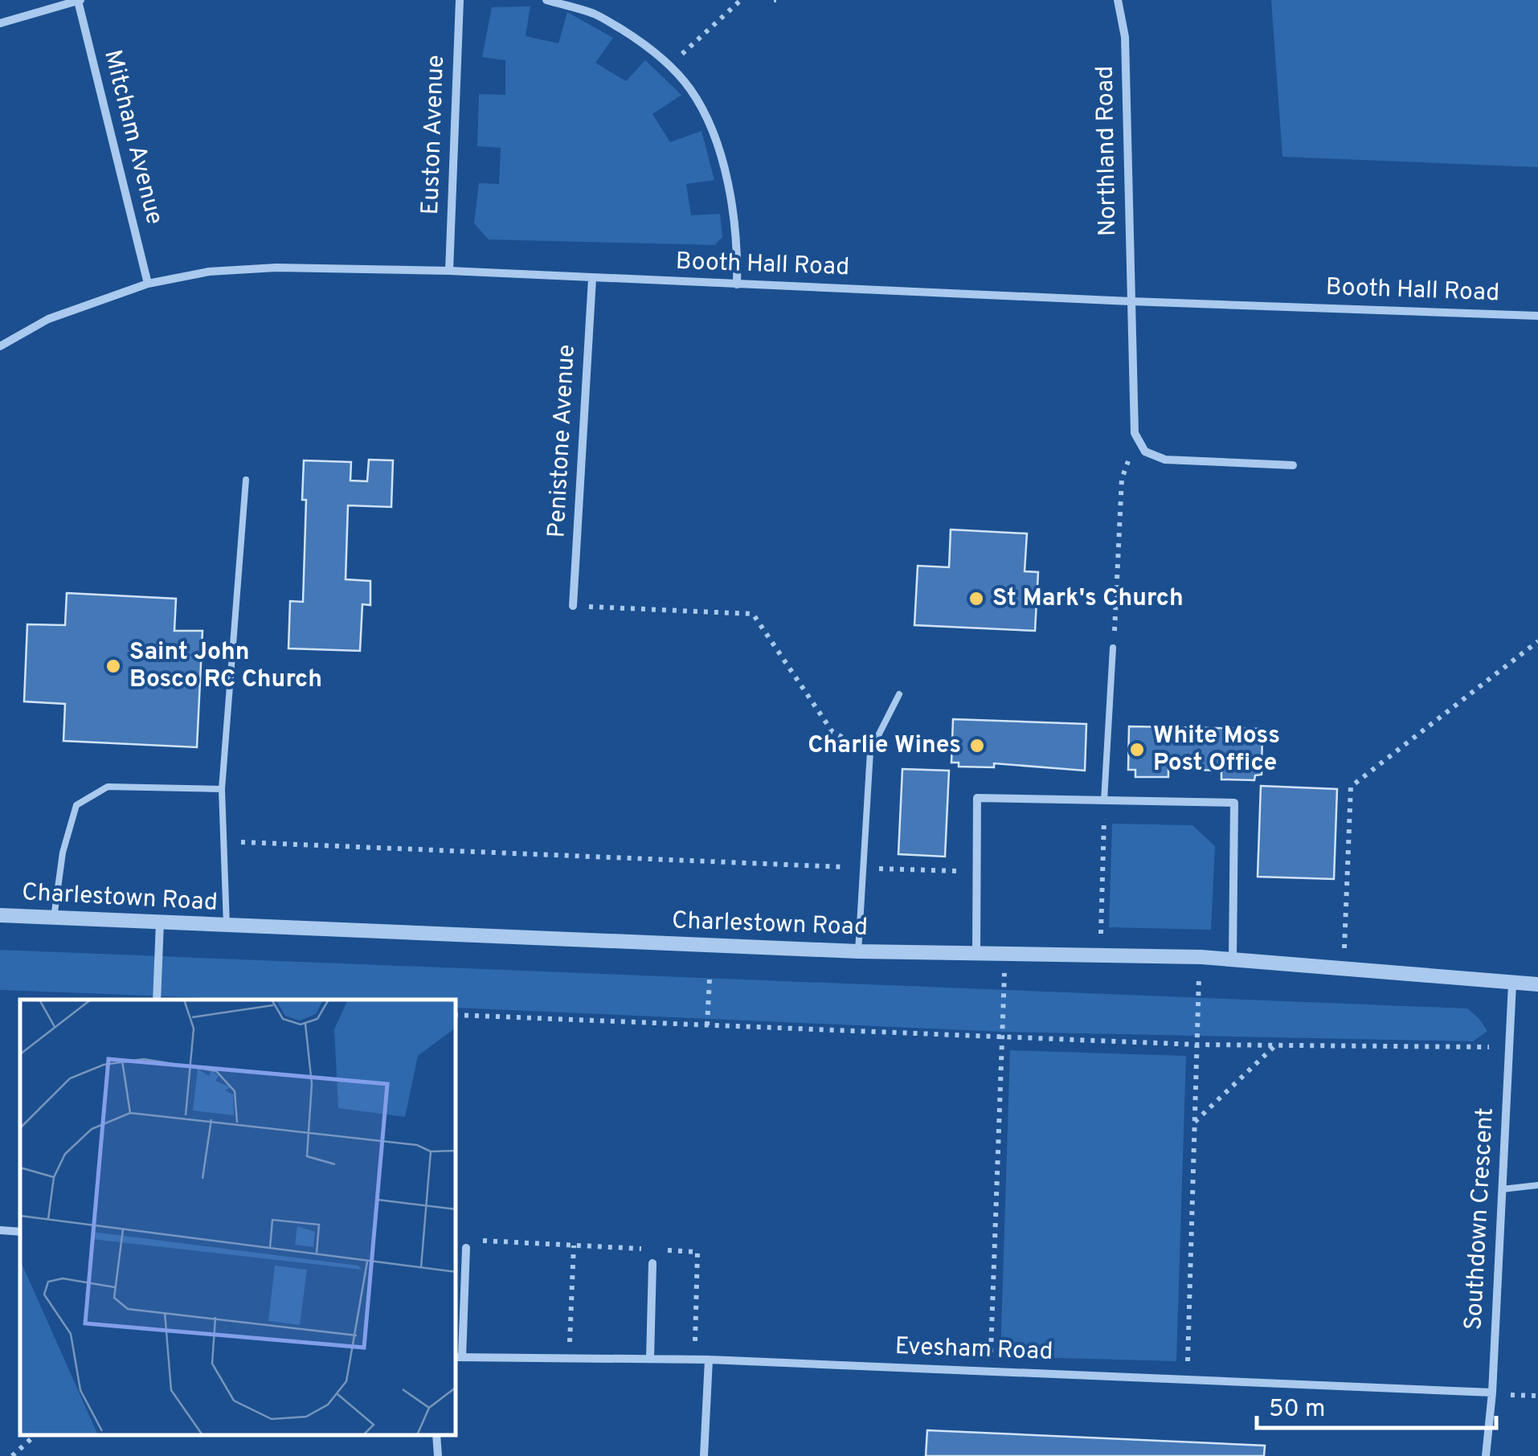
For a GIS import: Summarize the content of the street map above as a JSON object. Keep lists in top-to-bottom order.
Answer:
{
  "streets": {
    "street": [
      "Euston Avenue",
      "Mitcham Avenue",
      "Northland Road",
      "Booth Hall Road",
      "Penistone Avenue",
      "Charlestown Road",
      "Southdown Crescent",
      "Evesham Road"
    ]
  },
  "crossings": [
    ["Euston Avenue", "Booth Hall Road"],
    ["Mitcham Avenue", "Booth Hall Road"],
    ["Northland Road", "Booth Hall Road"],
    ["Booth Hall Road", "Penistone Avenue"],
    ["Charlestown Road", "Southdown Crescent"],
    ["Southdown Crescent", "Evesham Road"]
  ],
  "places": [
    "St Mark's Church",
    "Saint John Bosco RC Church",
    "Charlie Wines",
    "White Moss Post Office"
  ],
  "scale_bar": "50 m"
}
